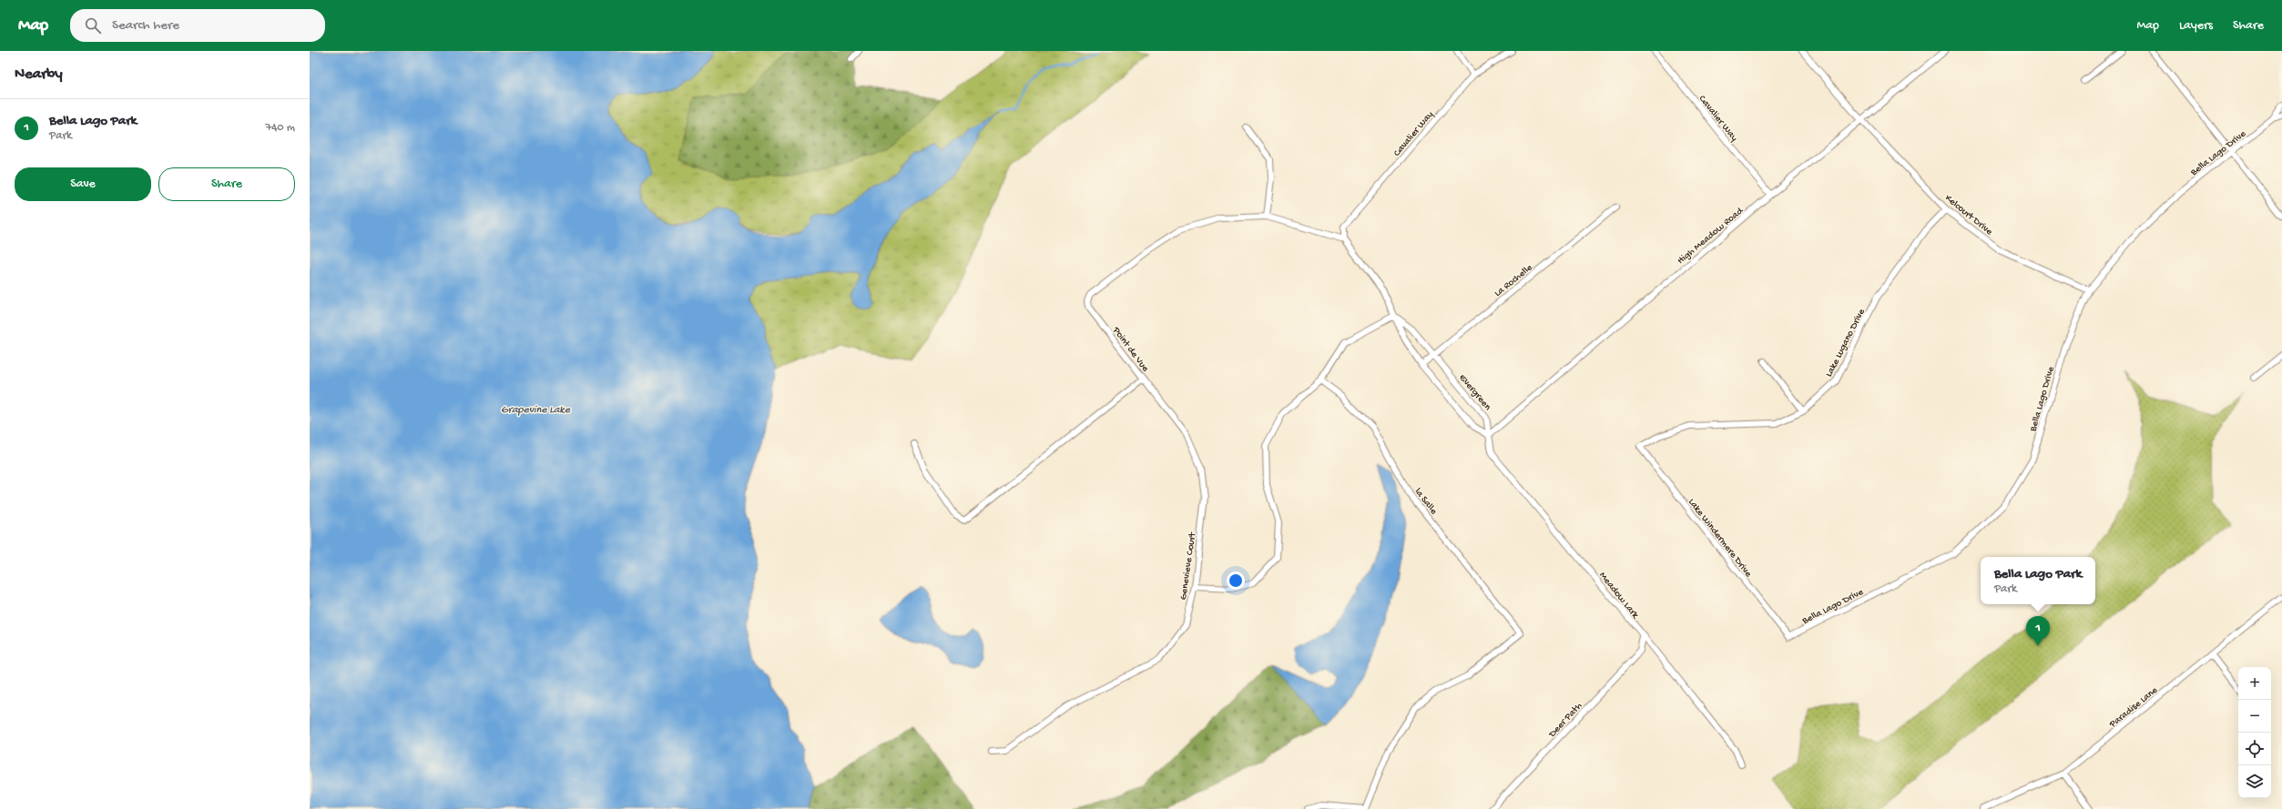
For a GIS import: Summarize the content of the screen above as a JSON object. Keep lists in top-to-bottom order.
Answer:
{
  "streets": {
    "street": [
      "Cavalier Way",
      "Bella Lago Drive",
      "Kelcourt Drive",
      "High Meadow Road",
      "La Rochelle",
      "Lake Lugano Drive",
      "Point de Vue",
      "Evergreen",
      "la Salle",
      "Lake Windermere Drive",
      "Genevieve Court",
      "Meadow Lark",
      "Paradise Lane",
      "Deer Path"
    ]
  },
  "crossings": [
    ["Cavalier Way", "High Meadow Road"],
    ["Cavalier Way", "Point de Vue"],
    ["Bella Lago Drive", "Kelcourt Drive"],
    ["Bella Lago Drive", "Lake Windermere Drive"],
    ["Kelcourt Drive", "High Meadow Road"],
    ["Kelcourt Drive", "Lake Lugano Drive"],
    ["High Meadow Road", "Evergreen"],
    ["High Meadow Road", "Meadow Lark"],
    ["La Rochelle", "Evergreen"],
    ["Lake Lugano Drive", "Lake Windermere Drive"],
    ["Point de Vue", "Genevieve Court"],
    ["Evergreen", "Meadow Lark"],
    ["Meadow Lark", "Deer Path"]
  ],
  "water": ["Grapevine Lake"],
  "page": {
    "header": "Map",
    "search": "Search here",
    "nav": ["Map", "Layers", "Share"],
    "heading": "Nearby",
    "list": [
      {
        "mark": "1",
        "name": "Bella Lago Park",
        "note": "Park",
        "value": "740 m"
      }
    ],
    "buttons": ["Save", "Share"],
    "popup": ["Bella Lago Park", "Park"],
    "pins": "1",
    "map_buttons": ["+", "−"]
  }
}
